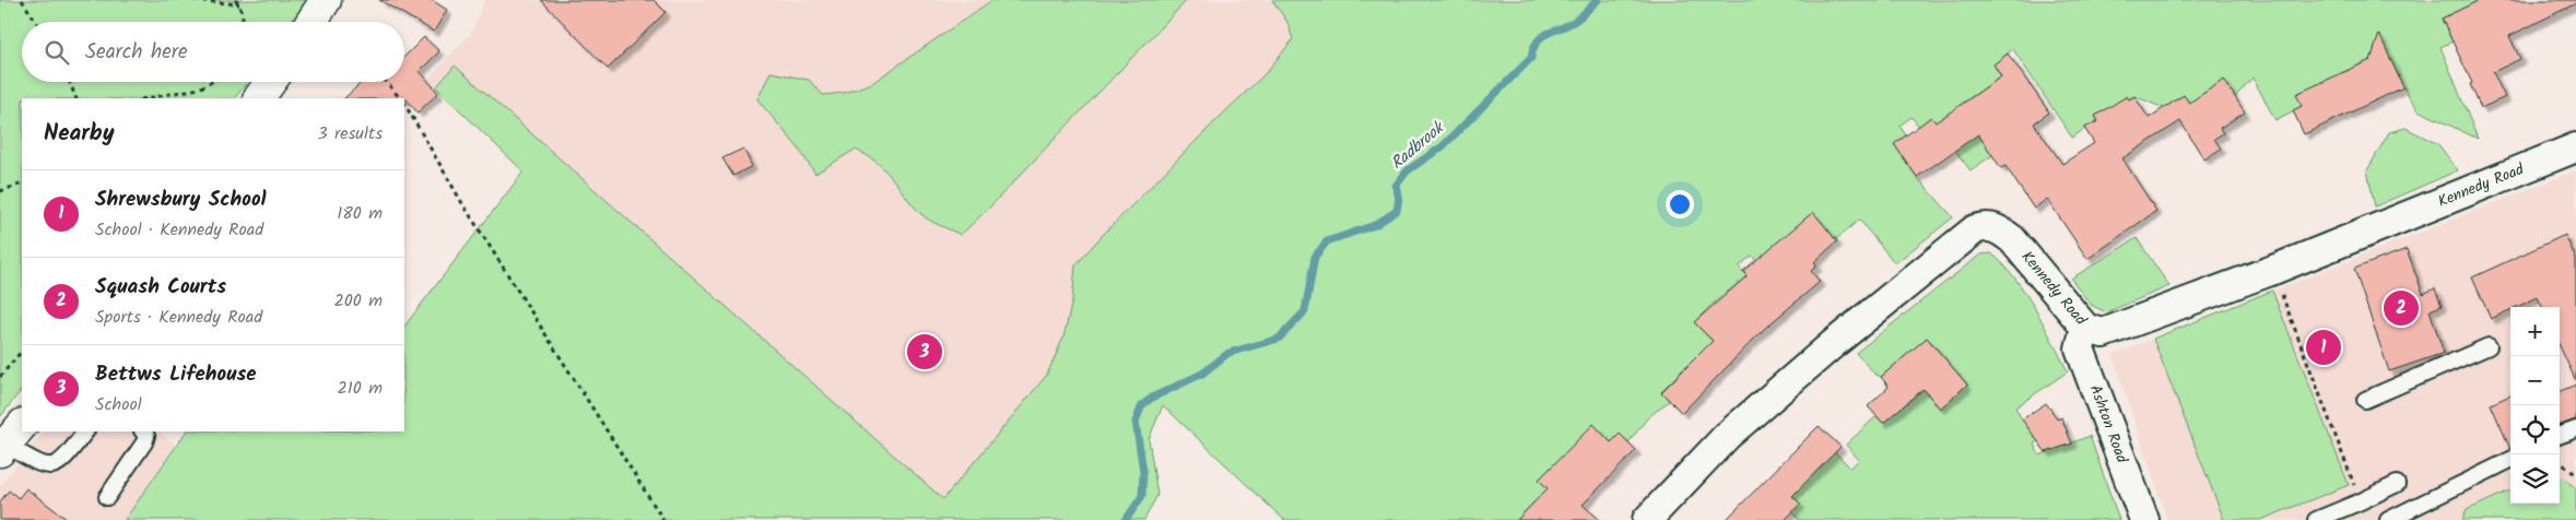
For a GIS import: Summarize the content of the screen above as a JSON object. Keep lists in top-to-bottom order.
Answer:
{
  "streets": {
    "street": ["Kennedy Road", "Ashton Road"]
  },
  "crossings": [
    ["Kennedy Road", "Ashton Road"]
  ],
  "water": ["Radbrook"],
  "page": {
    "search": "Search here",
    "heading": ["Nearby", "3 results"],
    "list": [
      {
        "mark": "1",
        "name": "Shrewsbury School",
        "note": "School · Kennedy Road",
        "value": "180 m"
      },
      {
        "mark": "2",
        "name": "Squash Courts",
        "note": "Sports · Kennedy Road",
        "value": "200 m"
      },
      {
        "mark": "3",
        "name": "Bettws Lifehouse",
        "note": "School",
        "value": "210 m"
      }
    ],
    "pins": ["2", "1", "3"],
    "map_buttons": ["+", "−"]
  }
}
